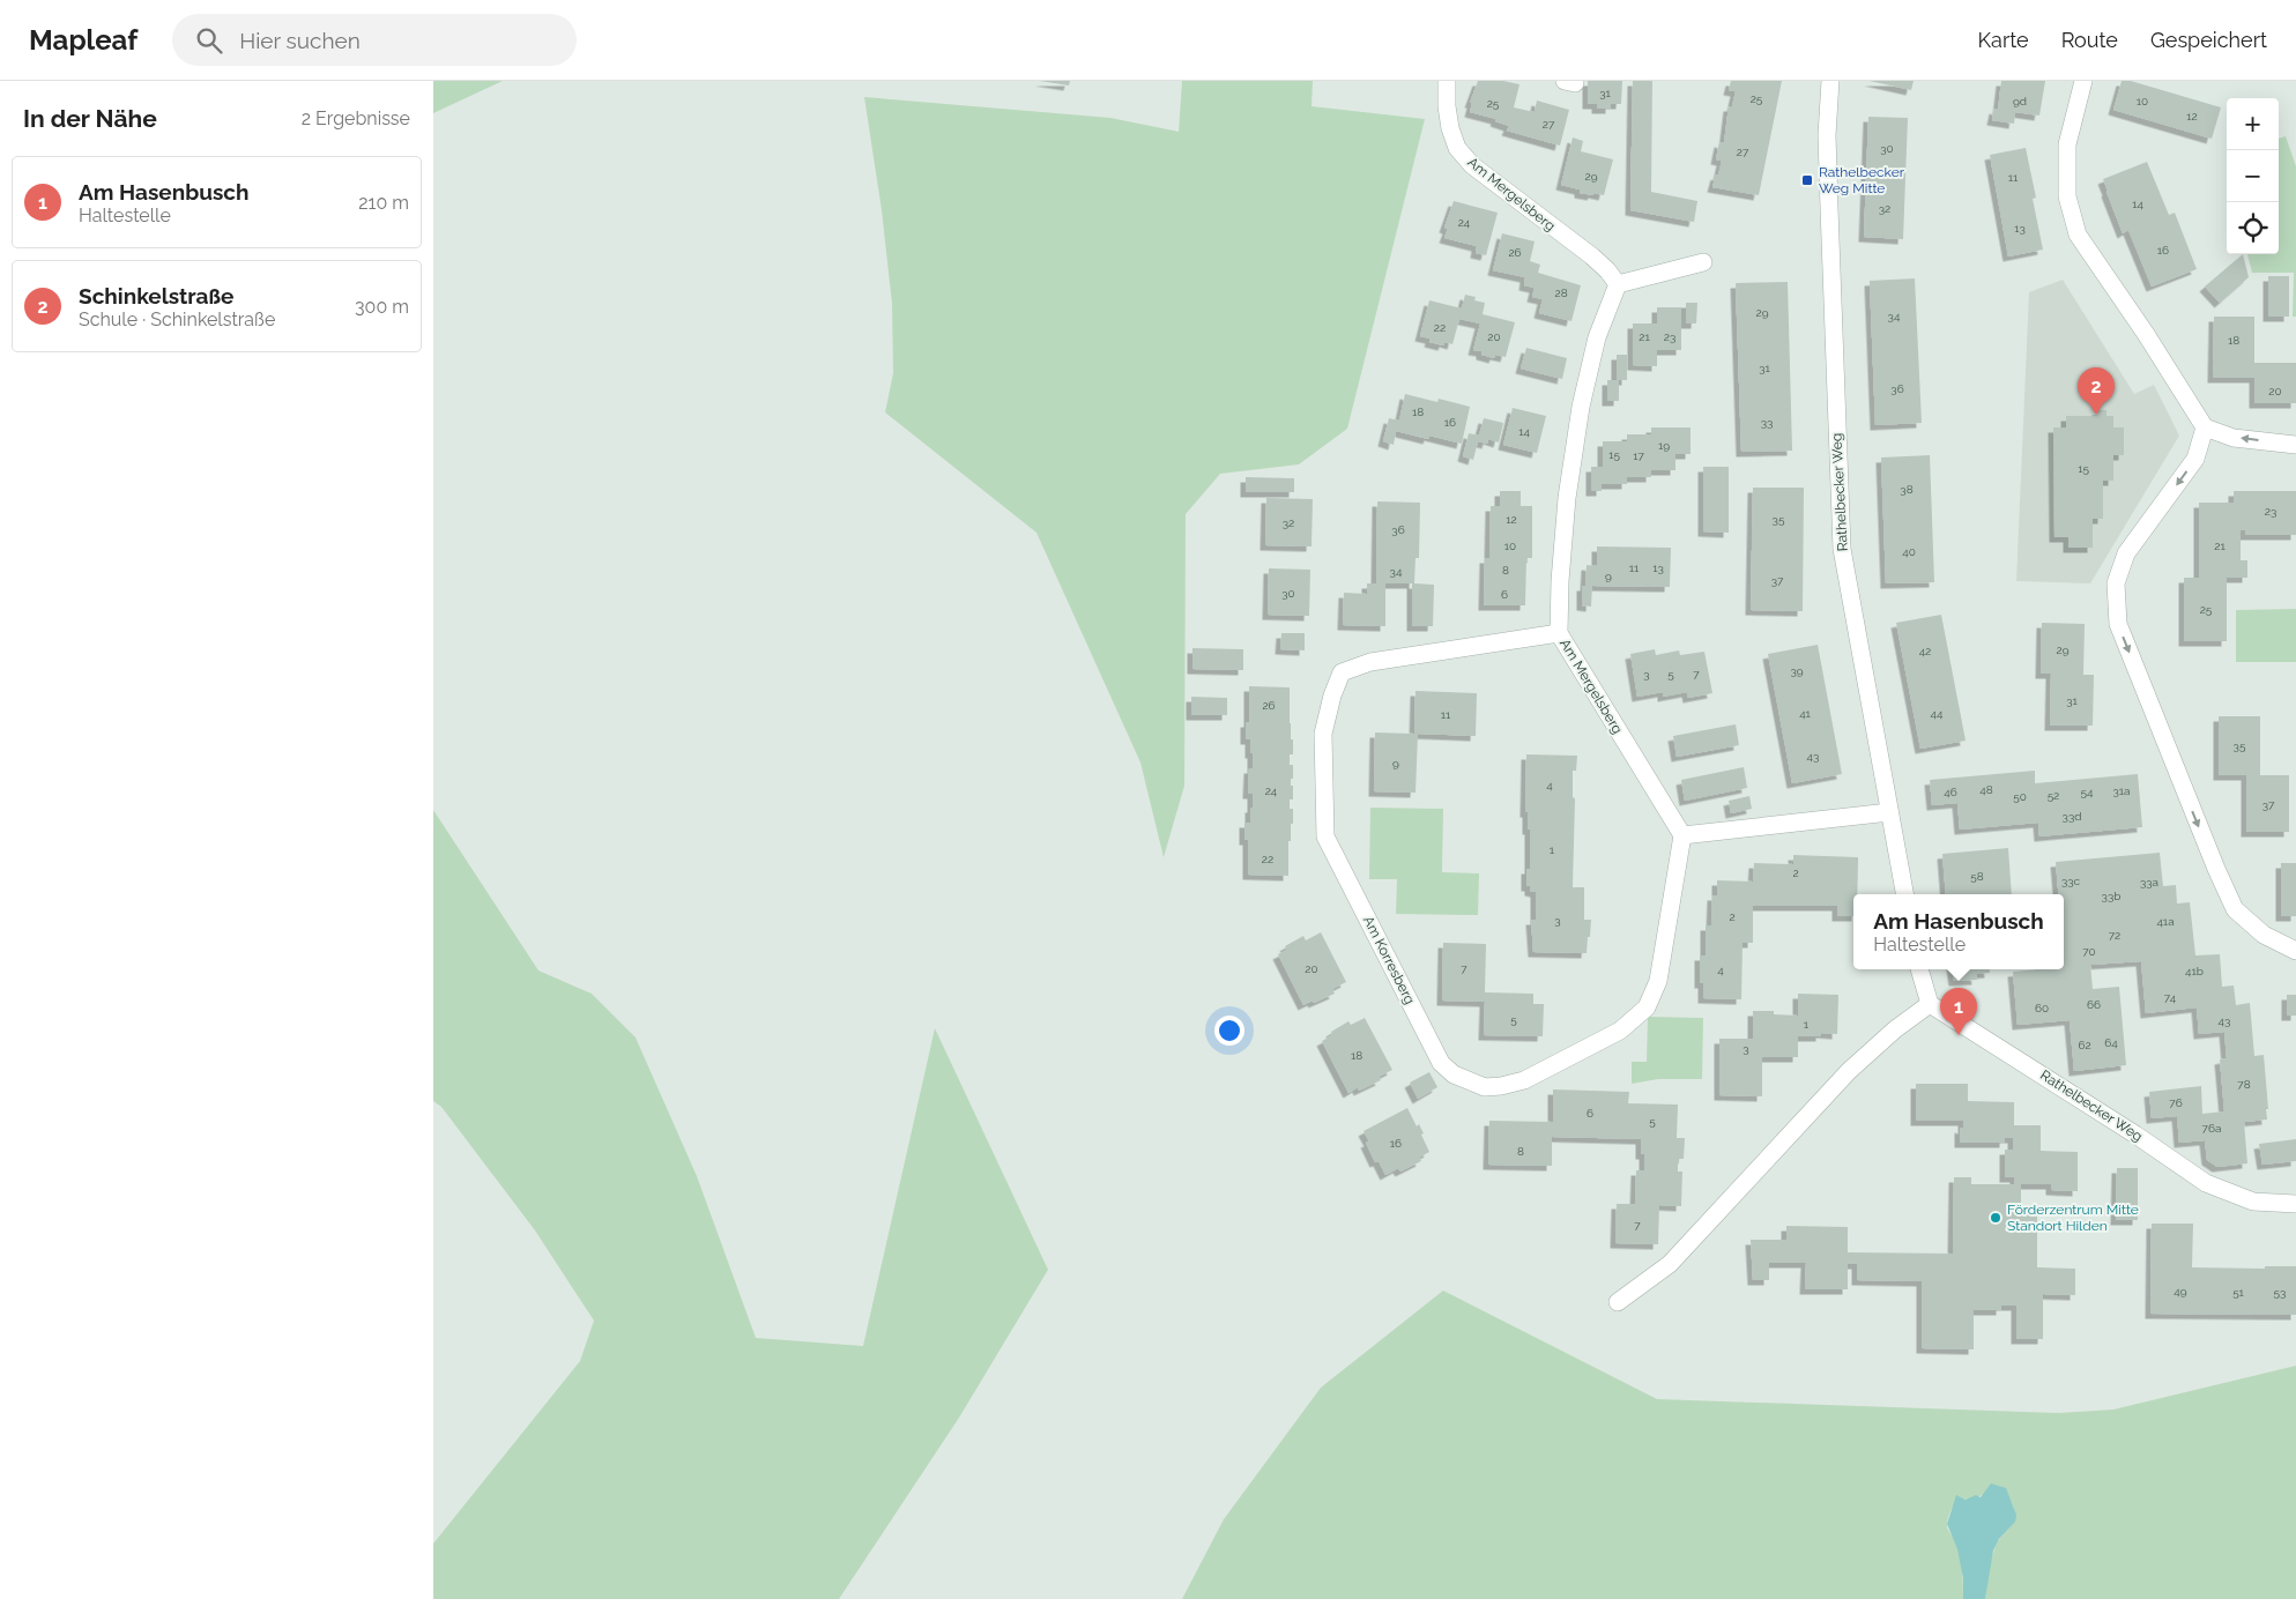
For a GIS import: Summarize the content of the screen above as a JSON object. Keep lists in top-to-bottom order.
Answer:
{
  "streets": {
    "street": ["Am Mergelsberg", "Rathelbecker Weg", "Am Korresberg"]
  },
  "crossings": [
    ["Am Mergelsberg", "Am Korresberg"]
  ],
  "places": {
    "transit": ["Rathelbecker Weg Mitte"],
    "other": ["Förderzentrum Mitte Standort Hilden"]
  },
  "house_numbers": [
    "31",
    "25",
    "9d",
    "10",
    "25",
    "12",
    "27",
    "30",
    "27",
    "29",
    "11",
    "14",
    "32",
    "24",
    "13",
    "16",
    "26",
    "28",
    "29",
    "34",
    "22",
    "20",
    "21",
    "23",
    "18",
    "31",
    "36",
    "20",
    "18",
    "16",
    "33",
    "14",
    "19",
    "15",
    "17",
    "15",
    "38",
    "23",
    "12",
    "35",
    "32",
    "36",
    "10",
    "21",
    "40",
    "11",
    "13",
    "8",
    "34",
    "9",
    "37",
    "30",
    "6",
    "25",
    "29",
    "42",
    "39",
    "3",
    "5",
    "7",
    "31",
    "26",
    "41",
    "44",
    "11",
    "35",
    "43",
    "9",
    "4",
    "48",
    "24",
    "31a",
    "46",
    "54",
    "52",
    "50",
    "37",
    "33d",
    "1",
    "22",
    "2",
    "58",
    "33c",
    "33a",
    "33b",
    "2",
    "3",
    "41a",
    "72",
    "70",
    "20",
    "7",
    "4",
    "41b",
    "74",
    "66",
    "60",
    "5",
    "43",
    "1",
    "64",
    "62",
    "3",
    "18",
    "78",
    "76",
    "6",
    "5",
    "76a",
    "16",
    "8",
    "7",
    "49",
    "51",
    "53"
  ],
  "page": {
    "header": "Mapleaf",
    "search": "Hier suchen",
    "nav": ["Karte", "Route", "Gespeichert"],
    "heading": ["In der Nähe", "2 Ergebnisse"],
    "map_buttons": ["+", "−"],
    "list": [
      {
        "mark": "1",
        "name": "Am Hasenbusch",
        "note": "Haltestelle",
        "value": "210 m"
      },
      {
        "mark": "2",
        "name": "Schinkelstraße",
        "note": "Schule · Schinkelstraße",
        "value": "300 m"
      }
    ],
    "pins": ["2", "1"],
    "popup": ["Am Hasenbusch", "Haltestelle"]
  }
}
